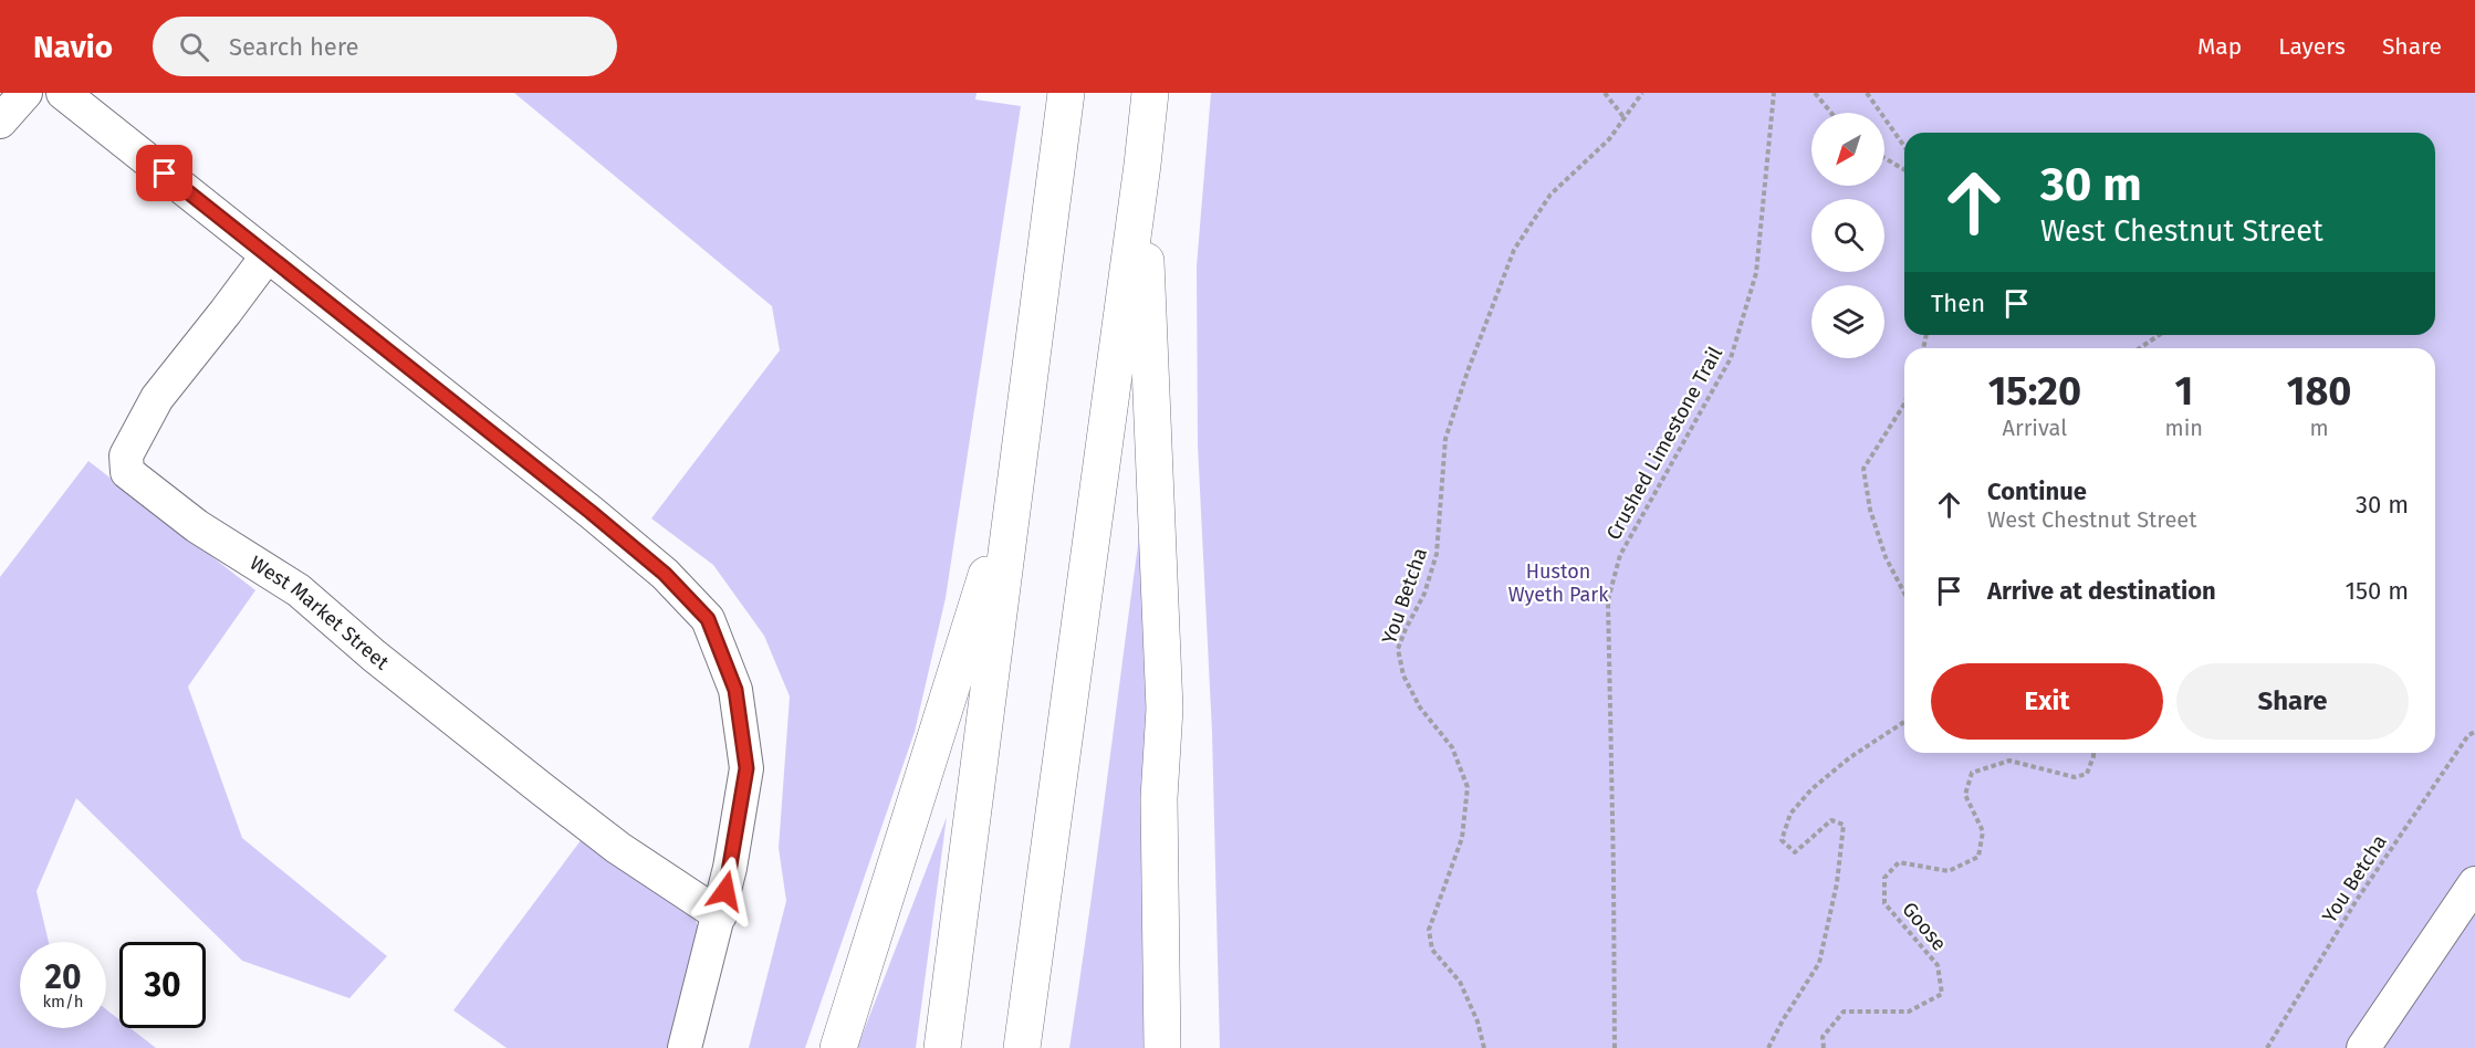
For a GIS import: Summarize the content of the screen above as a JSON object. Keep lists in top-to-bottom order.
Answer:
{
  "streets": {
    "street": ["West Market Street"],
    "path": ["Crushed Limestone Trail", "You Betcha", "Goose"]
  },
  "parks": ["Huston Wyeth Park"],
  "north": "bottom left",
  "page": {
    "header": "Navio",
    "search": "Search here",
    "nav": ["Map", "Layers", "Share"],
    "turn": ["30 m", "West Chestnut Street"],
    "then": "Then",
    "eta": [
      "15:20",
      "Arrival",
      "1",
      "min",
      "180",
      "m"
    ],
    "list": [
      {
        "name": "Continue",
        "note": "West Chestnut Street",
        "value": "30 m"
      },
      {
        "name": "Arrive at destination",
        "value": "150 m"
      }
    ],
    "buttons": ["Exit", "Share"],
    "speed": "20 km/h",
    "limit": "30"
  }
}
